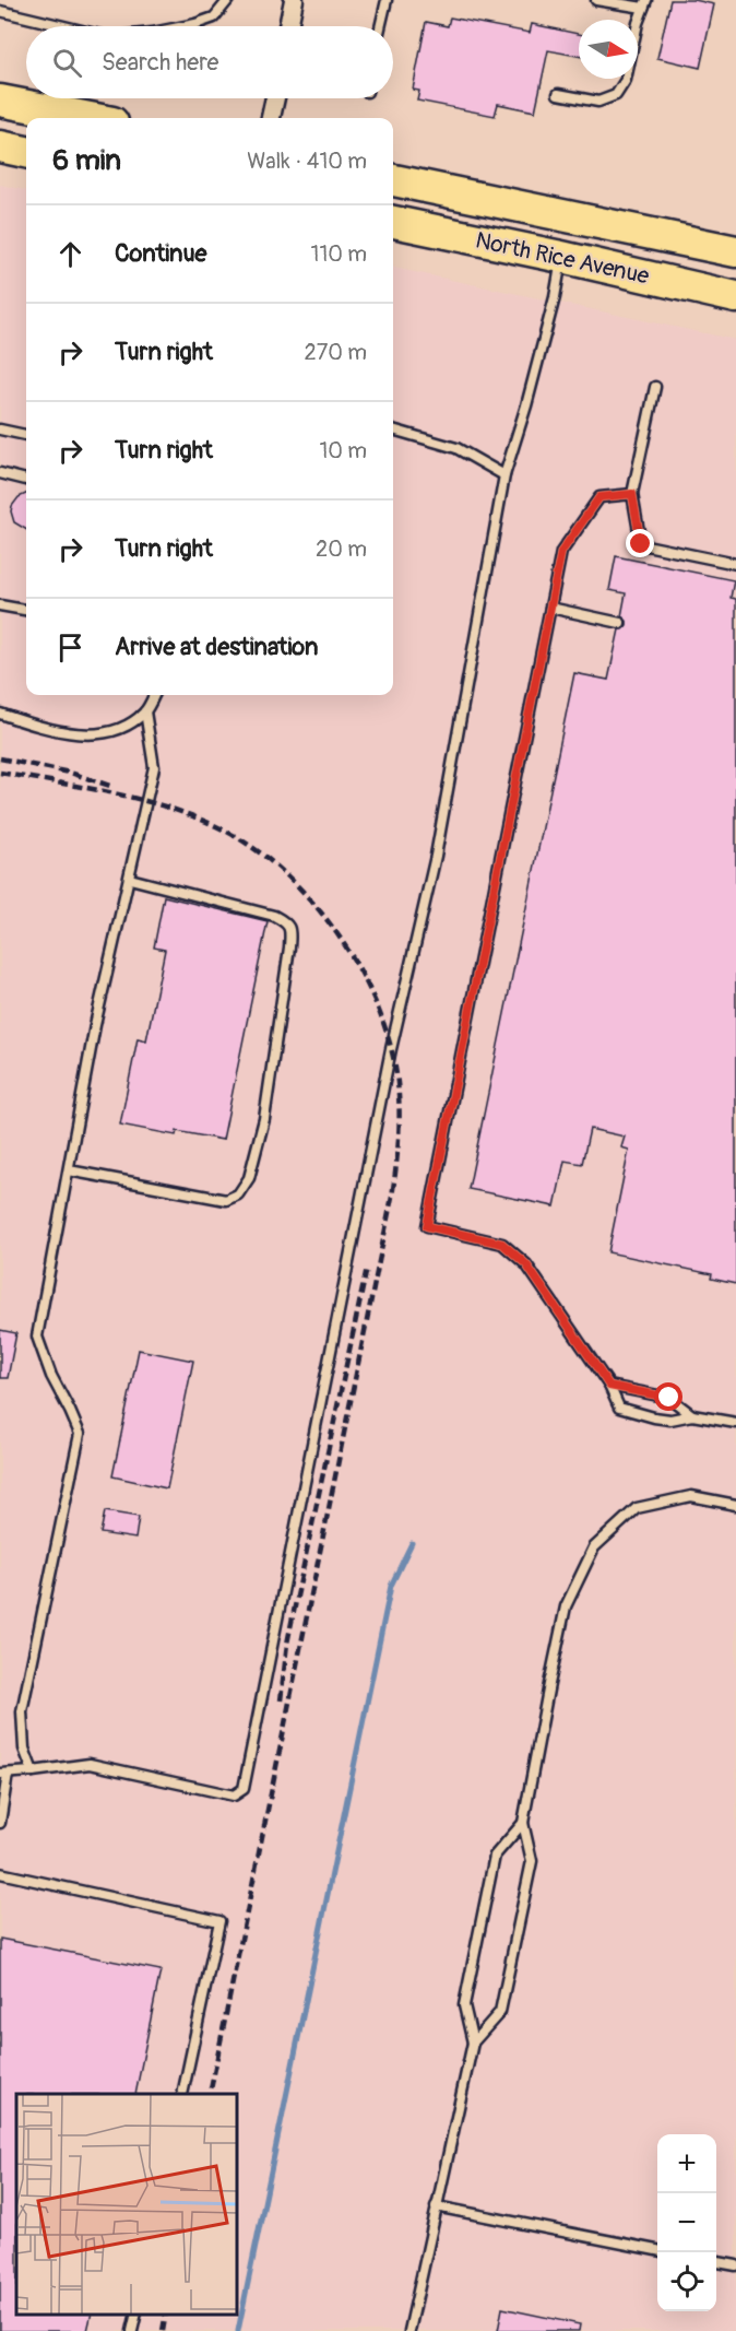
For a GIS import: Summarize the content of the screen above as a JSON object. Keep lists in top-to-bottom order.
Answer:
{
  "streets": {
    "highway": ["North Rice Avenue"]
  },
  "north": "right",
  "page": {
    "search": "Search here",
    "heading": ["6 min", "Walk · 410 m"],
    "list": [
      ["Continue", "110 m"],
      ["Turn right", "270 m"],
      ["Turn right", "10 m"],
      ["Turn right", "20 m"],
      "Arrive at destination"
    ],
    "map_buttons": ["+", "−"]
  }
}
